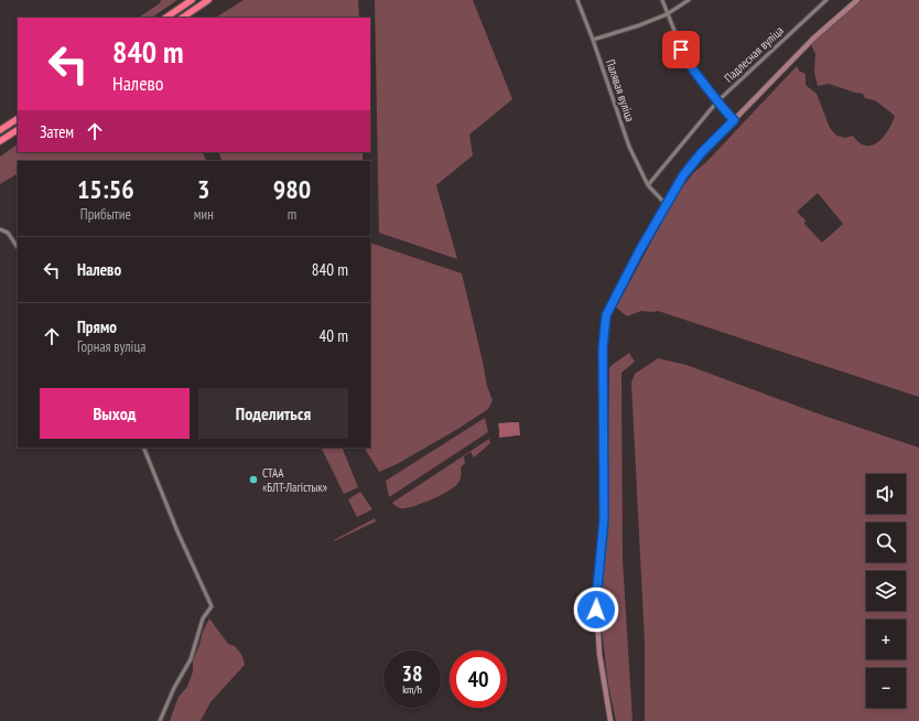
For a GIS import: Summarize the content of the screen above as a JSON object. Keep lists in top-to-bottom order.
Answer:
{
  "streets": {
    "street": ["Падлесная вуліца", "Палявая вуліца"]
  },
  "crossings": [
    ["Падлесная вуліца", "Палявая вуліца"]
  ],
  "places": ["СТАА «БЛТ-Лагістык»"],
  "page": {
    "turn": ["840 m", "Налево"],
    "then": "Затем",
    "eta": [
      "15:56",
      "Прибытие",
      "3",
      "мин",
      "980",
      "m"
    ],
    "list": [
      {
        "name": "Налево",
        "value": "840 m"
      },
      {
        "name": "Прямо",
        "note": "Горная вуліца",
        "value": "40 m"
      }
    ],
    "buttons": ["Выход", "Поделиться"],
    "map_buttons": ["+", "−"],
    "speed": "38 km/h",
    "limit": "40"
  }
}
